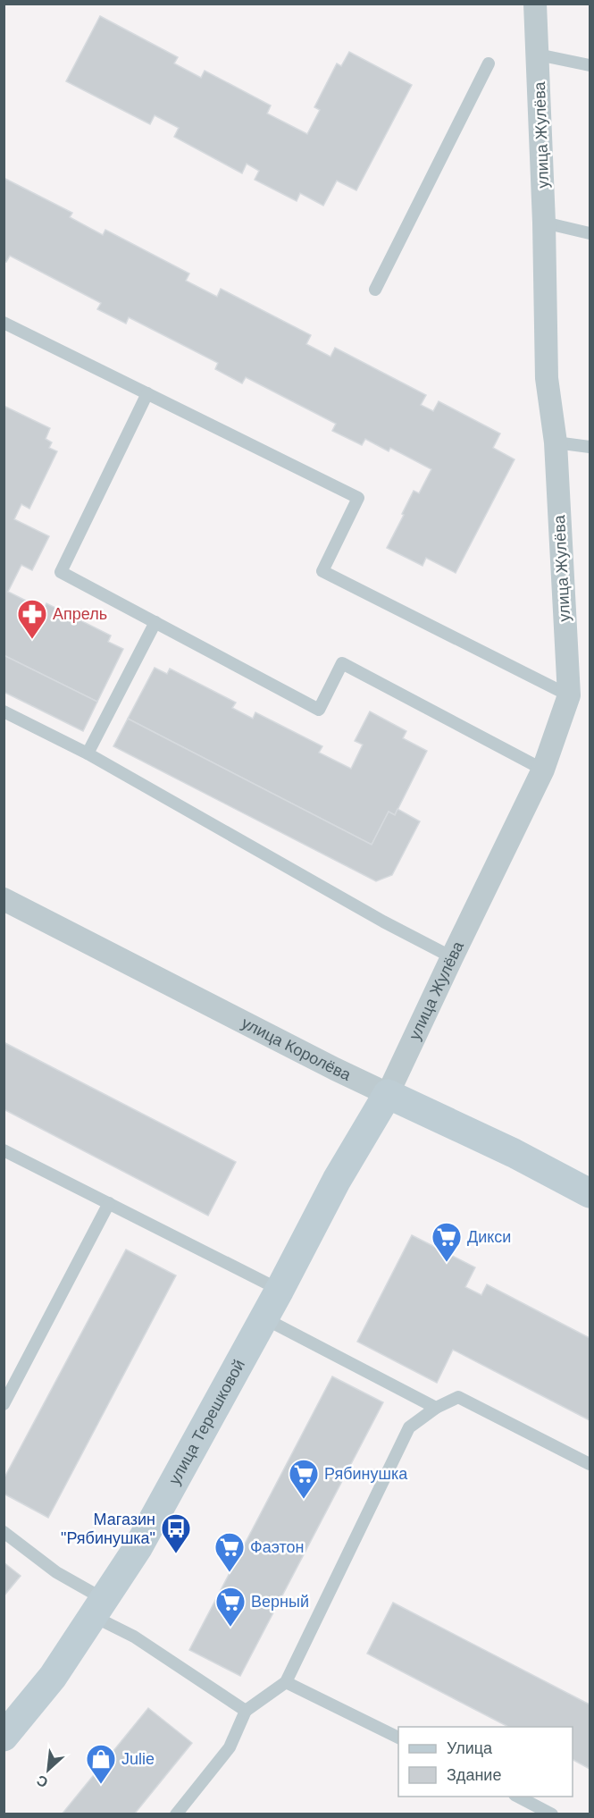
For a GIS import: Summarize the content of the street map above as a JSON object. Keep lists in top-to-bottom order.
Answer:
{
  "streets": {
    "main road": ["улица Королёва", "улица Терешковой"],
    "street": ["улица Жулёва"]
  },
  "crossings": [
    ["улица Жулёва", "улица Королёва"],
    ["улица Жулёва", "улица Терешковой"],
    ["улица Королёва", "улица Терешковой"]
  ],
  "places": {
    "pharmacy": ["Апрель"],
    "supermarket": [
      "Дикси",
      "Рябинушка",
      "Фаэтон",
      "Верный"
    ],
    "bus stop": ["Магазин \"Рябинушка\""],
    "shop": ["Julie"]
  },
  "legend": ["Улица", "Здание"],
  "north": "bottom left"
}
